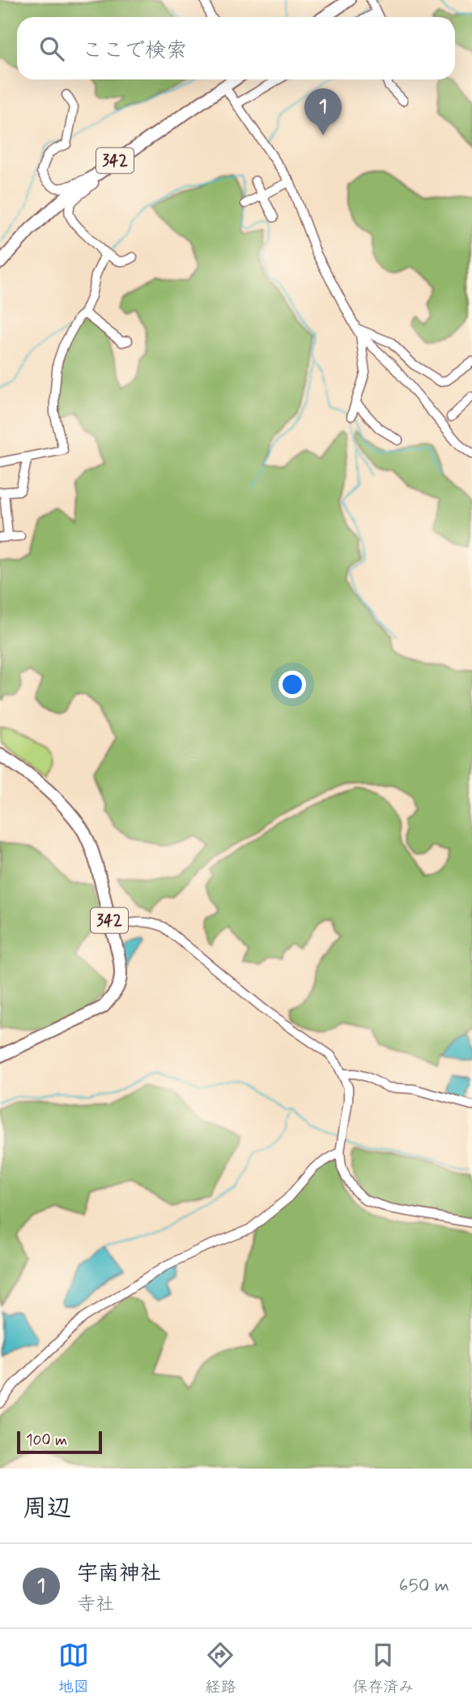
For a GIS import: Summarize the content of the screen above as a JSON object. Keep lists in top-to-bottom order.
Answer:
{
  "streets": {
    "highway": ["342"]
  },
  "scale_bar": "100 m",
  "page": {
    "search": "ここで検索",
    "pins": "1",
    "scale": "100 m",
    "heading": "周辺",
    "list": [
      {
        "mark": "1",
        "name": "宇南神社",
        "note": "寺社",
        "value": "650 m"
      }
    ],
    "nav": ["地図", "経路", "保存済み"]
  }
}
